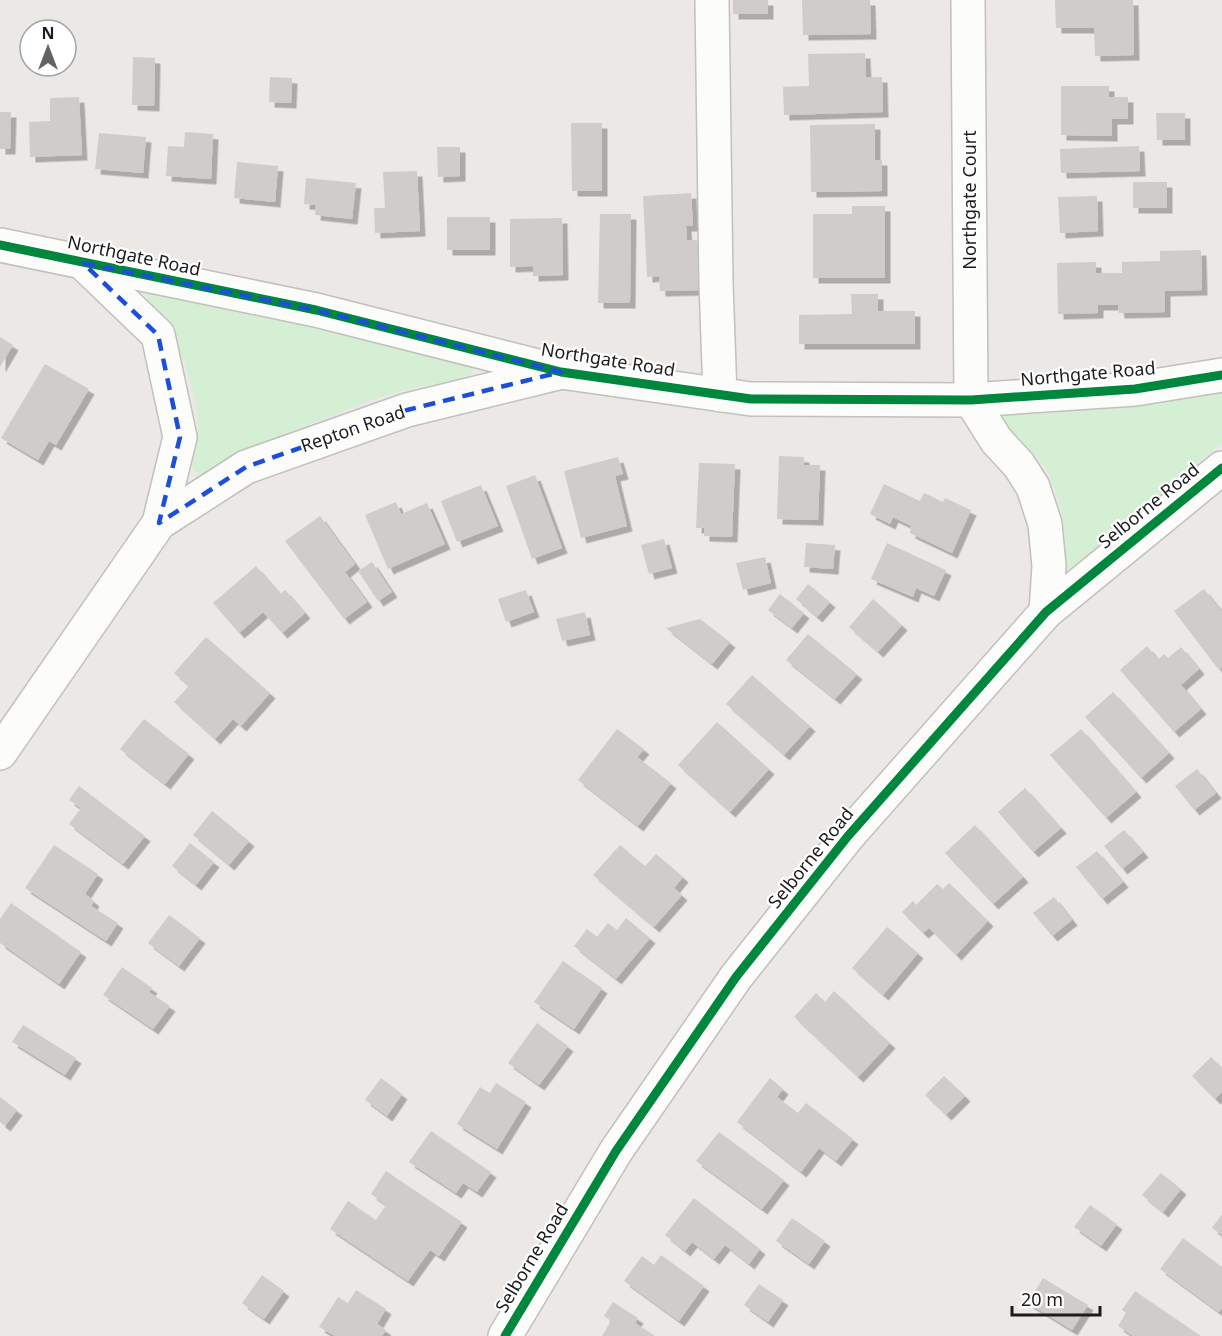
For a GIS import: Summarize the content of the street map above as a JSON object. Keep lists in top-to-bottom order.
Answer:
{
  "streets": {
    "street": [
      "Northgate Court",
      "Northgate Road",
      "Repton Road",
      "Selborne Road"
    ]
  },
  "crossings": [
    ["Northgate Court", "Northgate Road"],
    ["Northgate Road", "Repton Road"]
  ],
  "scale_bar": "20 m",
  "north": "top"
}
